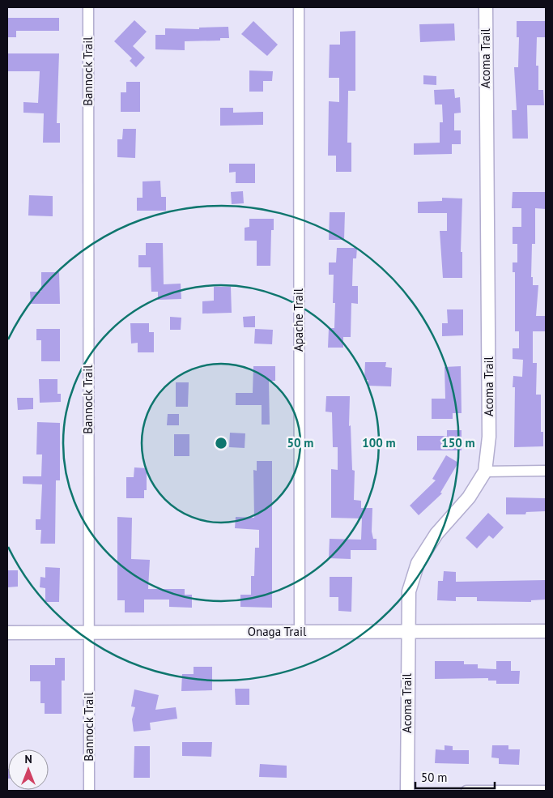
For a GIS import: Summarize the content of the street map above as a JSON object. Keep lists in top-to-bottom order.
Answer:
{
  "streets": {
    "street": [
      "Acoma Trail",
      "Bannock Trail",
      "Apache Trail",
      "Onaga Trail"
    ]
  },
  "crossings": [
    ["Acoma Trail", "Onaga Trail"],
    ["Bannock Trail", "Onaga Trail"],
    ["Apache Trail", "Onaga Trail"]
  ],
  "scale_bar": "50 m",
  "north": "top",
  "rings": ["50 m", "100 m", "150 m"]
}
